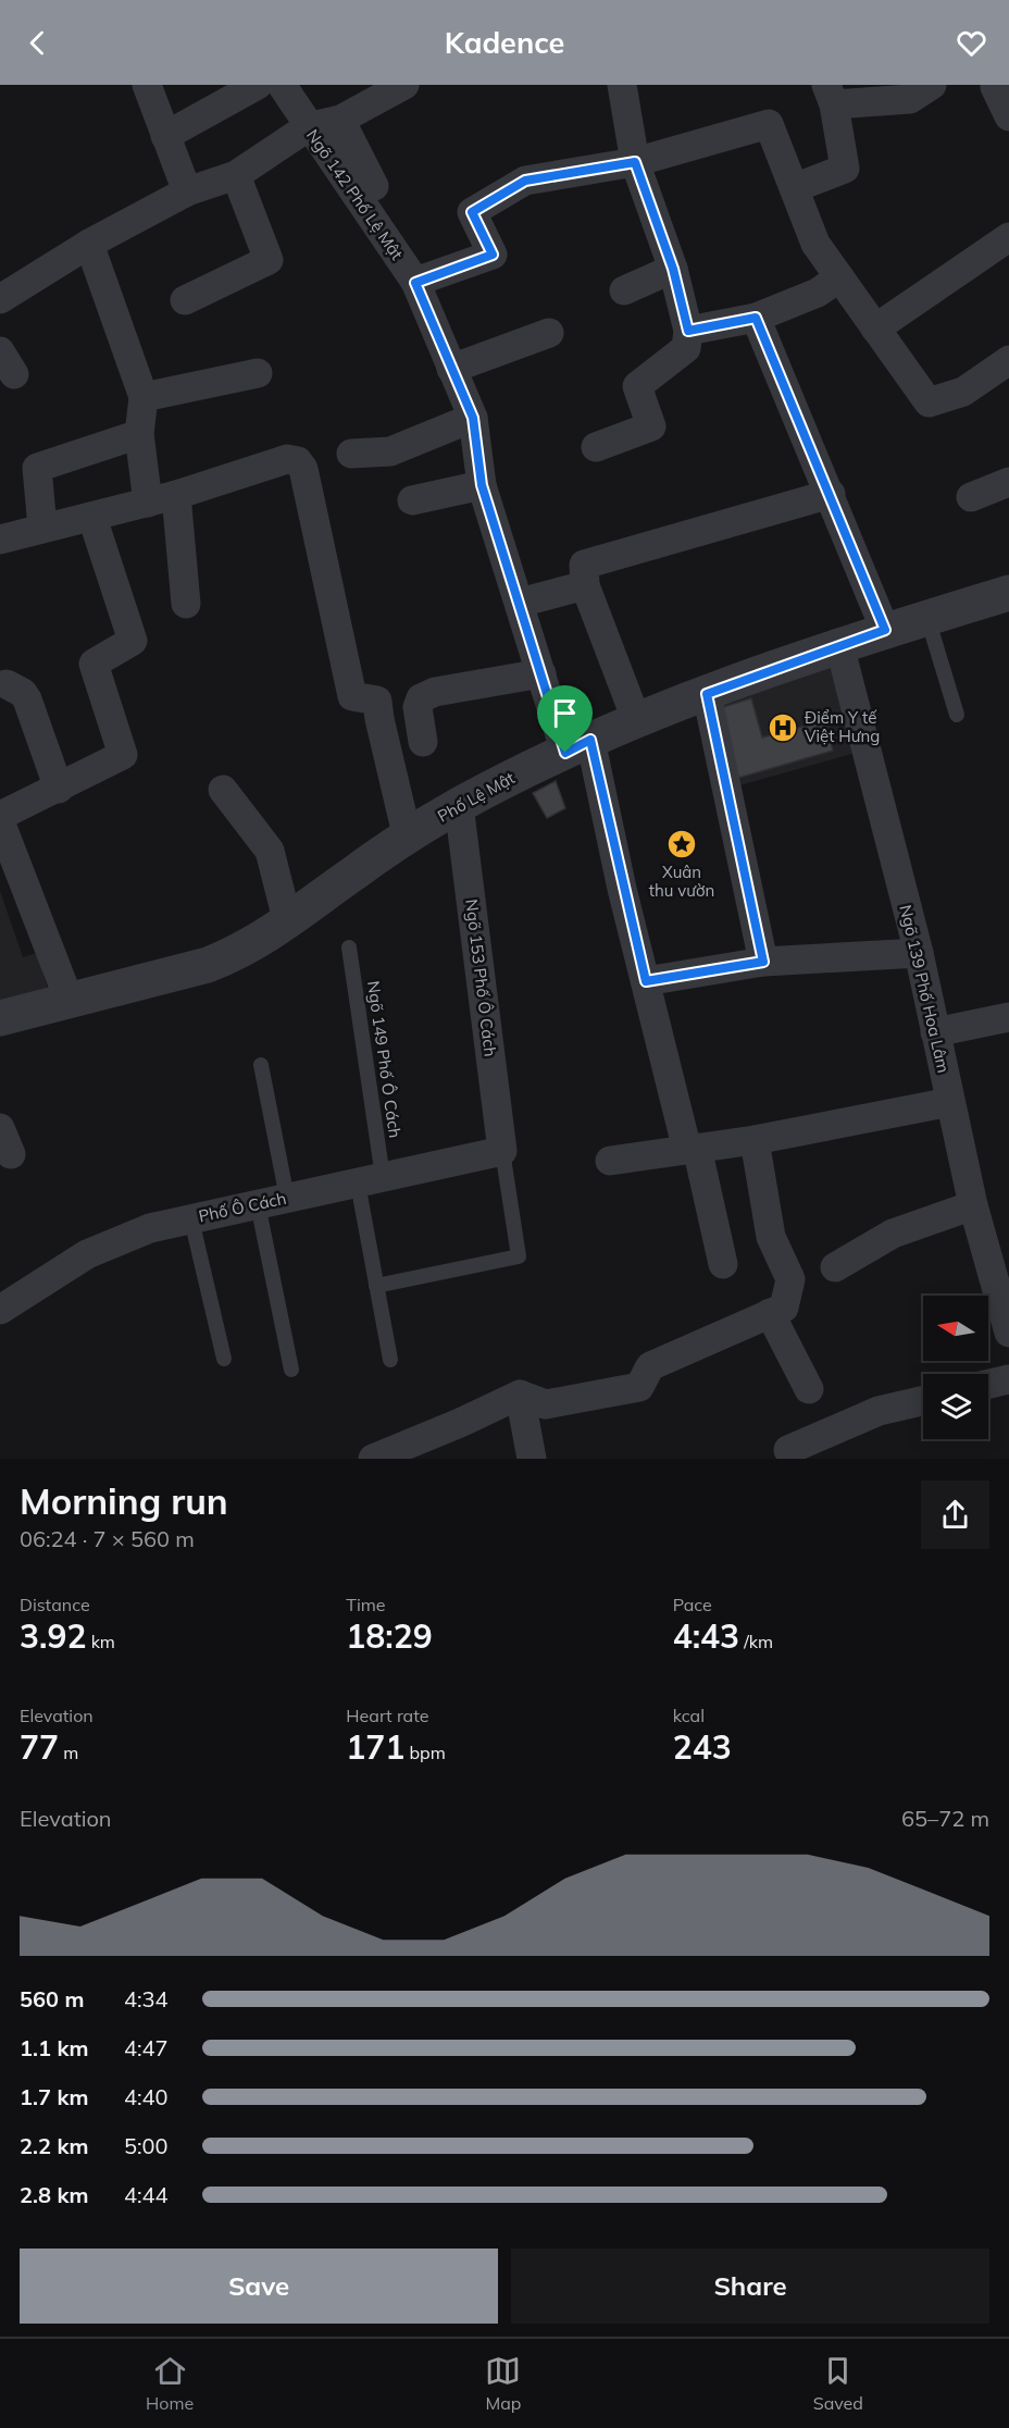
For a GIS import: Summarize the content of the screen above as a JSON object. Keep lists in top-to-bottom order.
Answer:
{
  "streets": {
    "street": [
      "Ngõ 142 Phố Lệ Mật",
      "Phố Lệ Mật",
      "Ngõ 153 Phố Ô Cách",
      "Ngõ 139 Phố Hoa Lâm",
      "Phố Ô Cách"
    ],
    "lane": ["Ngõ 149 Phố Ô Cách"]
  },
  "crossings": [
    ["Ngõ 142 Phố Lệ Mật", "Phố Lệ Mật"],
    ["Phố Lệ Mật", "Ngõ 153 Phố Ô Cách"],
    ["Phố Lệ Mật", "Ngõ 139 Phố Hoa Lâm"],
    ["Ngõ 153 Phố Ô Cách", "Phố Ô Cách"],
    ["Ngõ 149 Phố Ô Cách", "Phố Ô Cách"]
  ],
  "places": {
    "hospital": ["Điểm Y tế Việt Hưng"],
    "place": ["Xuân thu vườn"]
  },
  "north": "left",
  "page": {
    "header": "Kadence",
    "heading": ["Morning run", "06:24 · 7 × 560 m"],
    "stats": [
      ["Distance", "3.92 km"],
      ["Time", "18:29"],
      ["Pace", "4:43 /km"],
      ["Elevation", "77 m"],
      ["Heart rate", "171 bpm"],
      ["kcal", "243"]
    ],
    "chart": ["Elevation", "65–72 m"],
    "list": [
      {
        "name": "560 m",
        "note": "4:34"
      },
      {
        "name": "1.1 km",
        "note": "4:47"
      },
      {
        "name": "1.7 km",
        "note": "4:40"
      },
      {
        "name": "2.2 km",
        "note": "5:00"
      },
      {
        "name": "2.8 km",
        "note": "4:44"
      }
    ],
    "buttons": ["Save", "Share"],
    "tabs": ["Home", "Map", "Saved"]
  }
}
